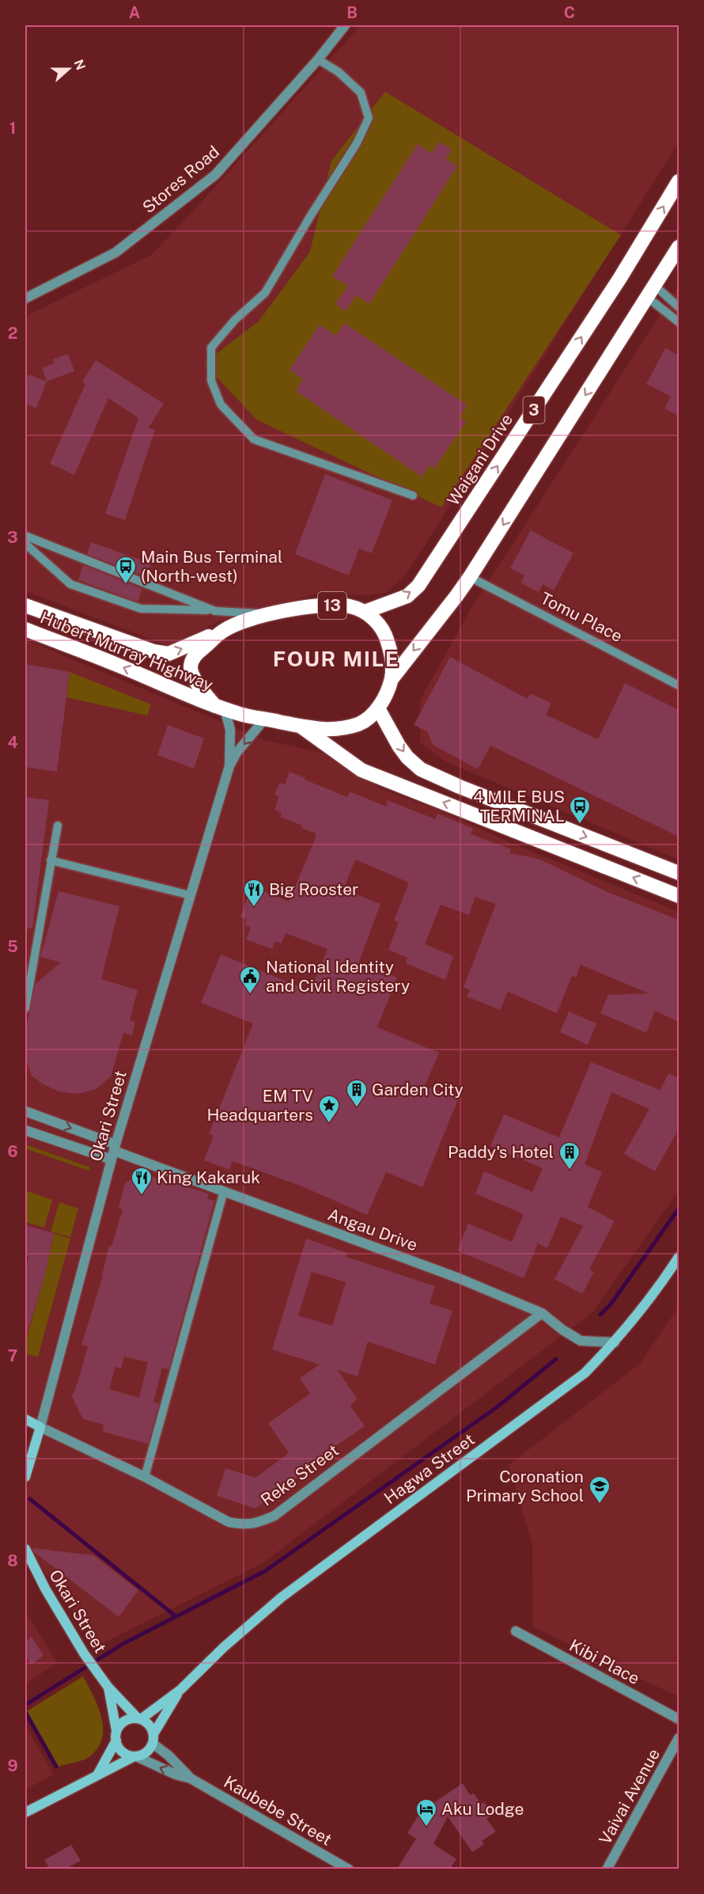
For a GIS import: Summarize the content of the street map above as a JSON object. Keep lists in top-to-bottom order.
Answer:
{
  "streets": {
    "highway": [
      "3",
      "Waigani Drive",
      "13",
      "Hubert Murray Highway"
    ],
    "street": [
      "Stores Road",
      "Okari Street",
      "Angau Drive",
      "Hagwa Street",
      "Reke Street",
      "Kibi Place",
      "Vaivai Avenue",
      "Kaubebe Street"
    ],
    "lane": ["Tomu Place"]
  },
  "crossings": [
    ["3", "Waigani Drive"],
    ["3", "13"],
    ["3", "Tomu Place"],
    ["3", "Hubert Murray Highway"],
    ["3", "Okari Street"],
    ["Waigani Drive", "13"],
    ["Waigani Drive", "Hubert Murray Highway"],
    ["Waigani Drive", "Okari Street"],
    ["13", "Hubert Murray Highway"],
    ["13", "Okari Street"],
    ["Hubert Murray Highway", "Okari Street"],
    ["Okari Street", "Angau Drive"],
    ["Okari Street", "Hagwa Street"],
    ["Okari Street", "Reke Street"],
    ["Okari Street", "Kaubebe Street"],
    ["Angau Drive", "Hagwa Street"],
    ["Angau Drive", "Reke Street"],
    ["Hagwa Street", "Kaubebe Street"]
  ],
  "districts": ["FOUR MILE"],
  "places": {
    "bus stop": ["Main Bus Terminal (North-west)", "4 MILE BUS TERMINAL"],
    "restaurant": ["Big Rooster", "King Kakaruk"],
    "public building": ["National Identity and Civil Registery"],
    "building": ["Garden City", "Paddy's Hotel"],
    "place": ["EM TV Headquarters"],
    "school or university": ["Coronation Primary School"],
    "hotel": ["Aku Lodge"]
  },
  "north": "right",
  "grid": {
    "columns": ["A", "B", "C"],
    "rows": [
      "1",
      "2",
      "3",
      "4",
      "5",
      "6",
      "7",
      "8",
      "9"
    ]
  }
}
